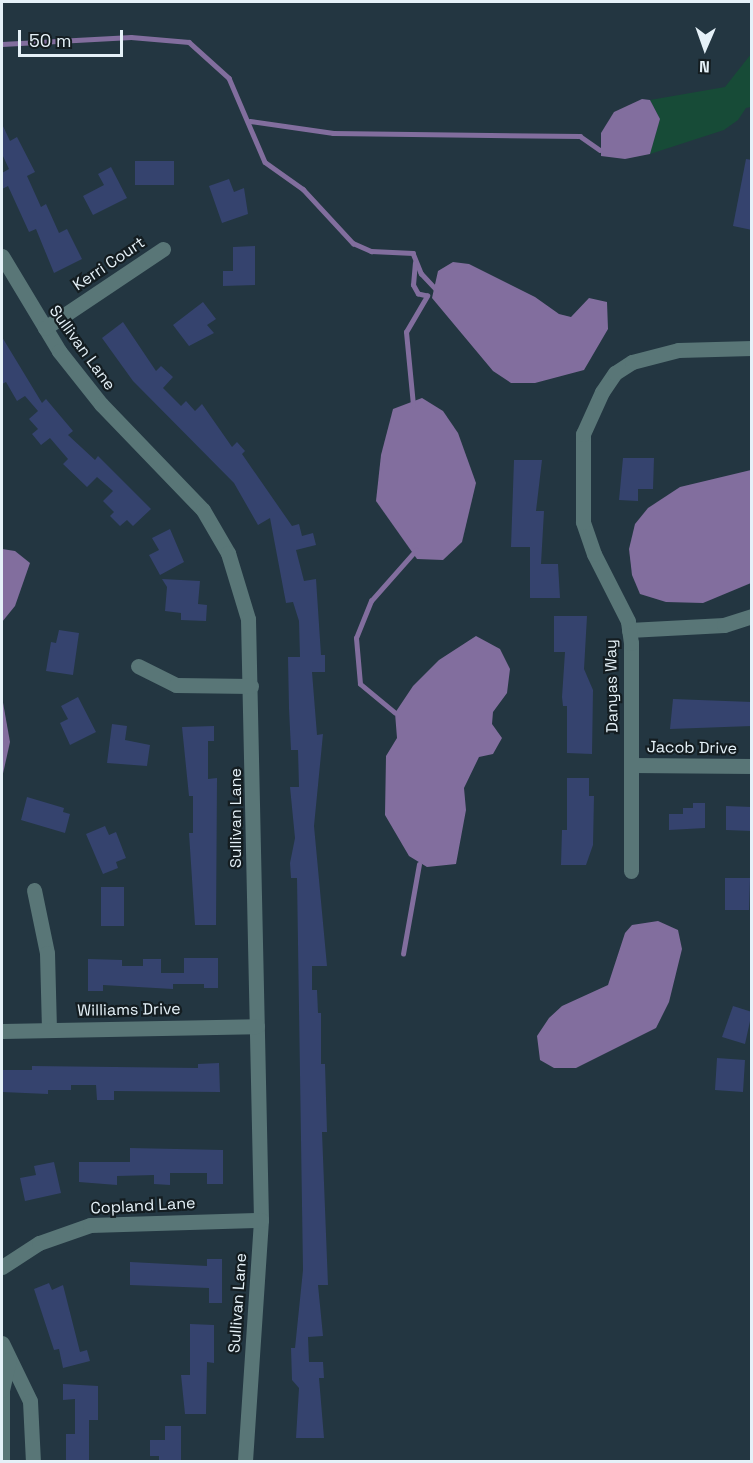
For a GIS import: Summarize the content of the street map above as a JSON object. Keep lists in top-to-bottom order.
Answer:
{
  "streets": {
    "street": [
      "Kerri Court",
      "Sullivan Lane",
      "Danyas Way",
      "Jacob Drive",
      "Williams Drive",
      "Copland Lane"
    ]
  },
  "crossings": [
    ["Kerri Court", "Sullivan Lane"],
    ["Sullivan Lane", "Williams Drive"],
    ["Sullivan Lane", "Copland Lane"],
    ["Danyas Way", "Jacob Drive"]
  ],
  "scale_bar": "50 m",
  "north": "bottom"
}
